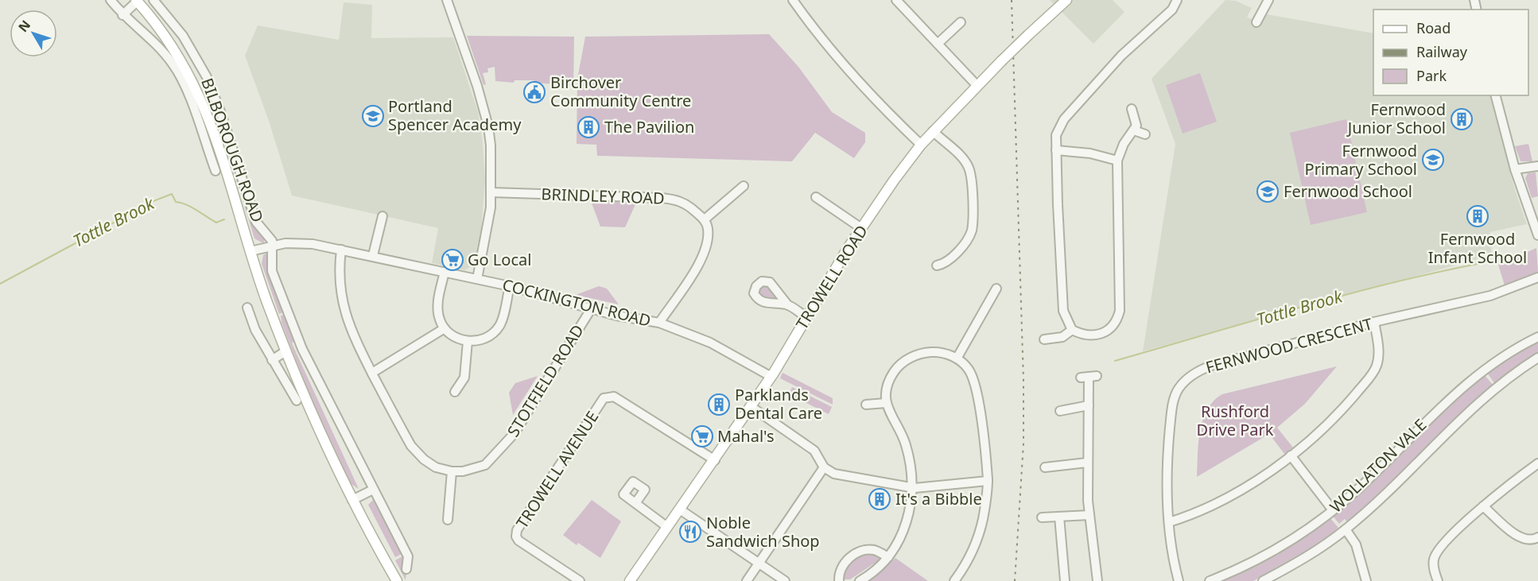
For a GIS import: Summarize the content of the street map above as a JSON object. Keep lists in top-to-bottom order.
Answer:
{
  "streets": {
    "main road": ["BILBOROUGH ROAD", "TROWELL ROAD"],
    "street": [
      "BRINDLEY ROAD",
      "COCKINGTON ROAD",
      "FERNWOOD CRESCENT",
      "STOTFIELD ROAD",
      "WOLLATON VALE",
      "TROWELL AVENUE"
    ]
  },
  "crossings": [
    ["BILBOROUGH ROAD", "COCKINGTON ROAD"],
    ["TROWELL ROAD", "COCKINGTON ROAD"],
    ["TROWELL ROAD", "TROWELL AVENUE"],
    ["COCKINGTON ROAD", "STOTFIELD ROAD"]
  ],
  "water": ["Tottle Brook"],
  "parks": ["Rushford Drive Park"],
  "places": {
    "public building": ["Birchover Community Centre"],
    "school or university": ["Portland Spencer Academy", "Fernwood Primary School", "Fernwood School"],
    "building": [
      "Fernwood Junior School",
      "The Pavilion",
      "Fernwood Infant School",
      "Parklands Dental Care",
      "It's a Bibble"
    ],
    "supermarket": ["Go Local", "Mahal's"],
    "restaurant": ["Noble Sandwich Shop"]
  },
  "legend": ["Road", "Railway", "Park"],
  "north": "top left"
}
